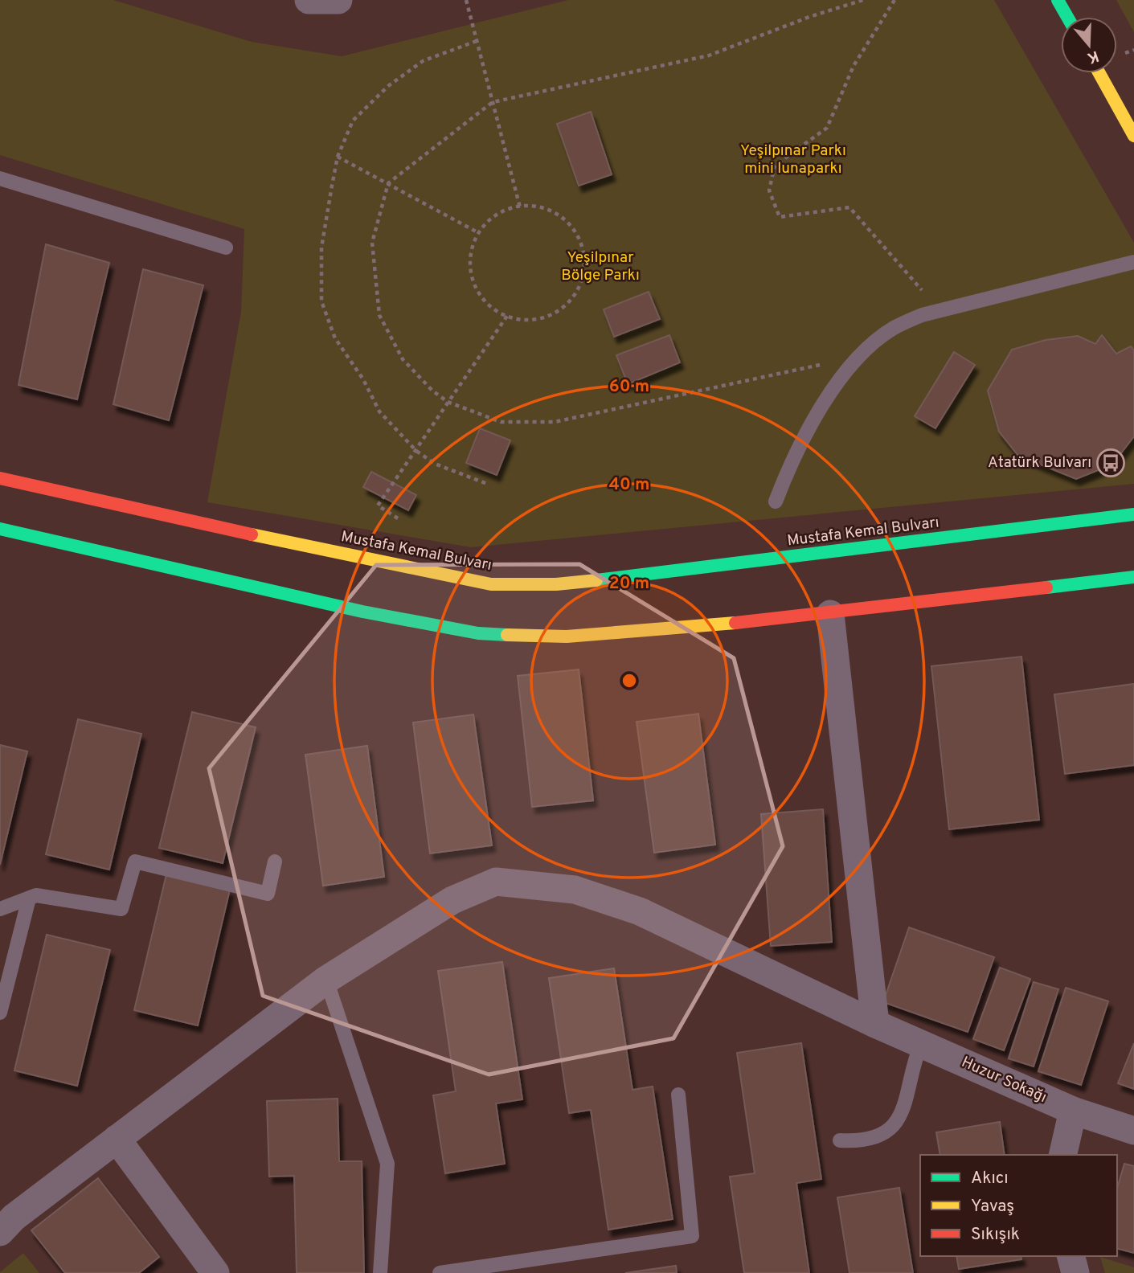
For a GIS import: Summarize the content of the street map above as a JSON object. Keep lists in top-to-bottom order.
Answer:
{
  "streets": {
    "main road": ["Mustafa Kemal Bulvarı"],
    "street": ["Huzur Sokağı"]
  },
  "parks": ["Yeşilpınar Parkı mini lunaparkı", "Yeşilpınar Bölge Parkı"],
  "places": {
    "bus stop": ["Atatürk Bulvarı"]
  },
  "legend": ["Akıcı", "Yavaş", "Sıkışık"],
  "north": "bottom",
  "rings": ["60 m", "40 m", "20 m"]
}
